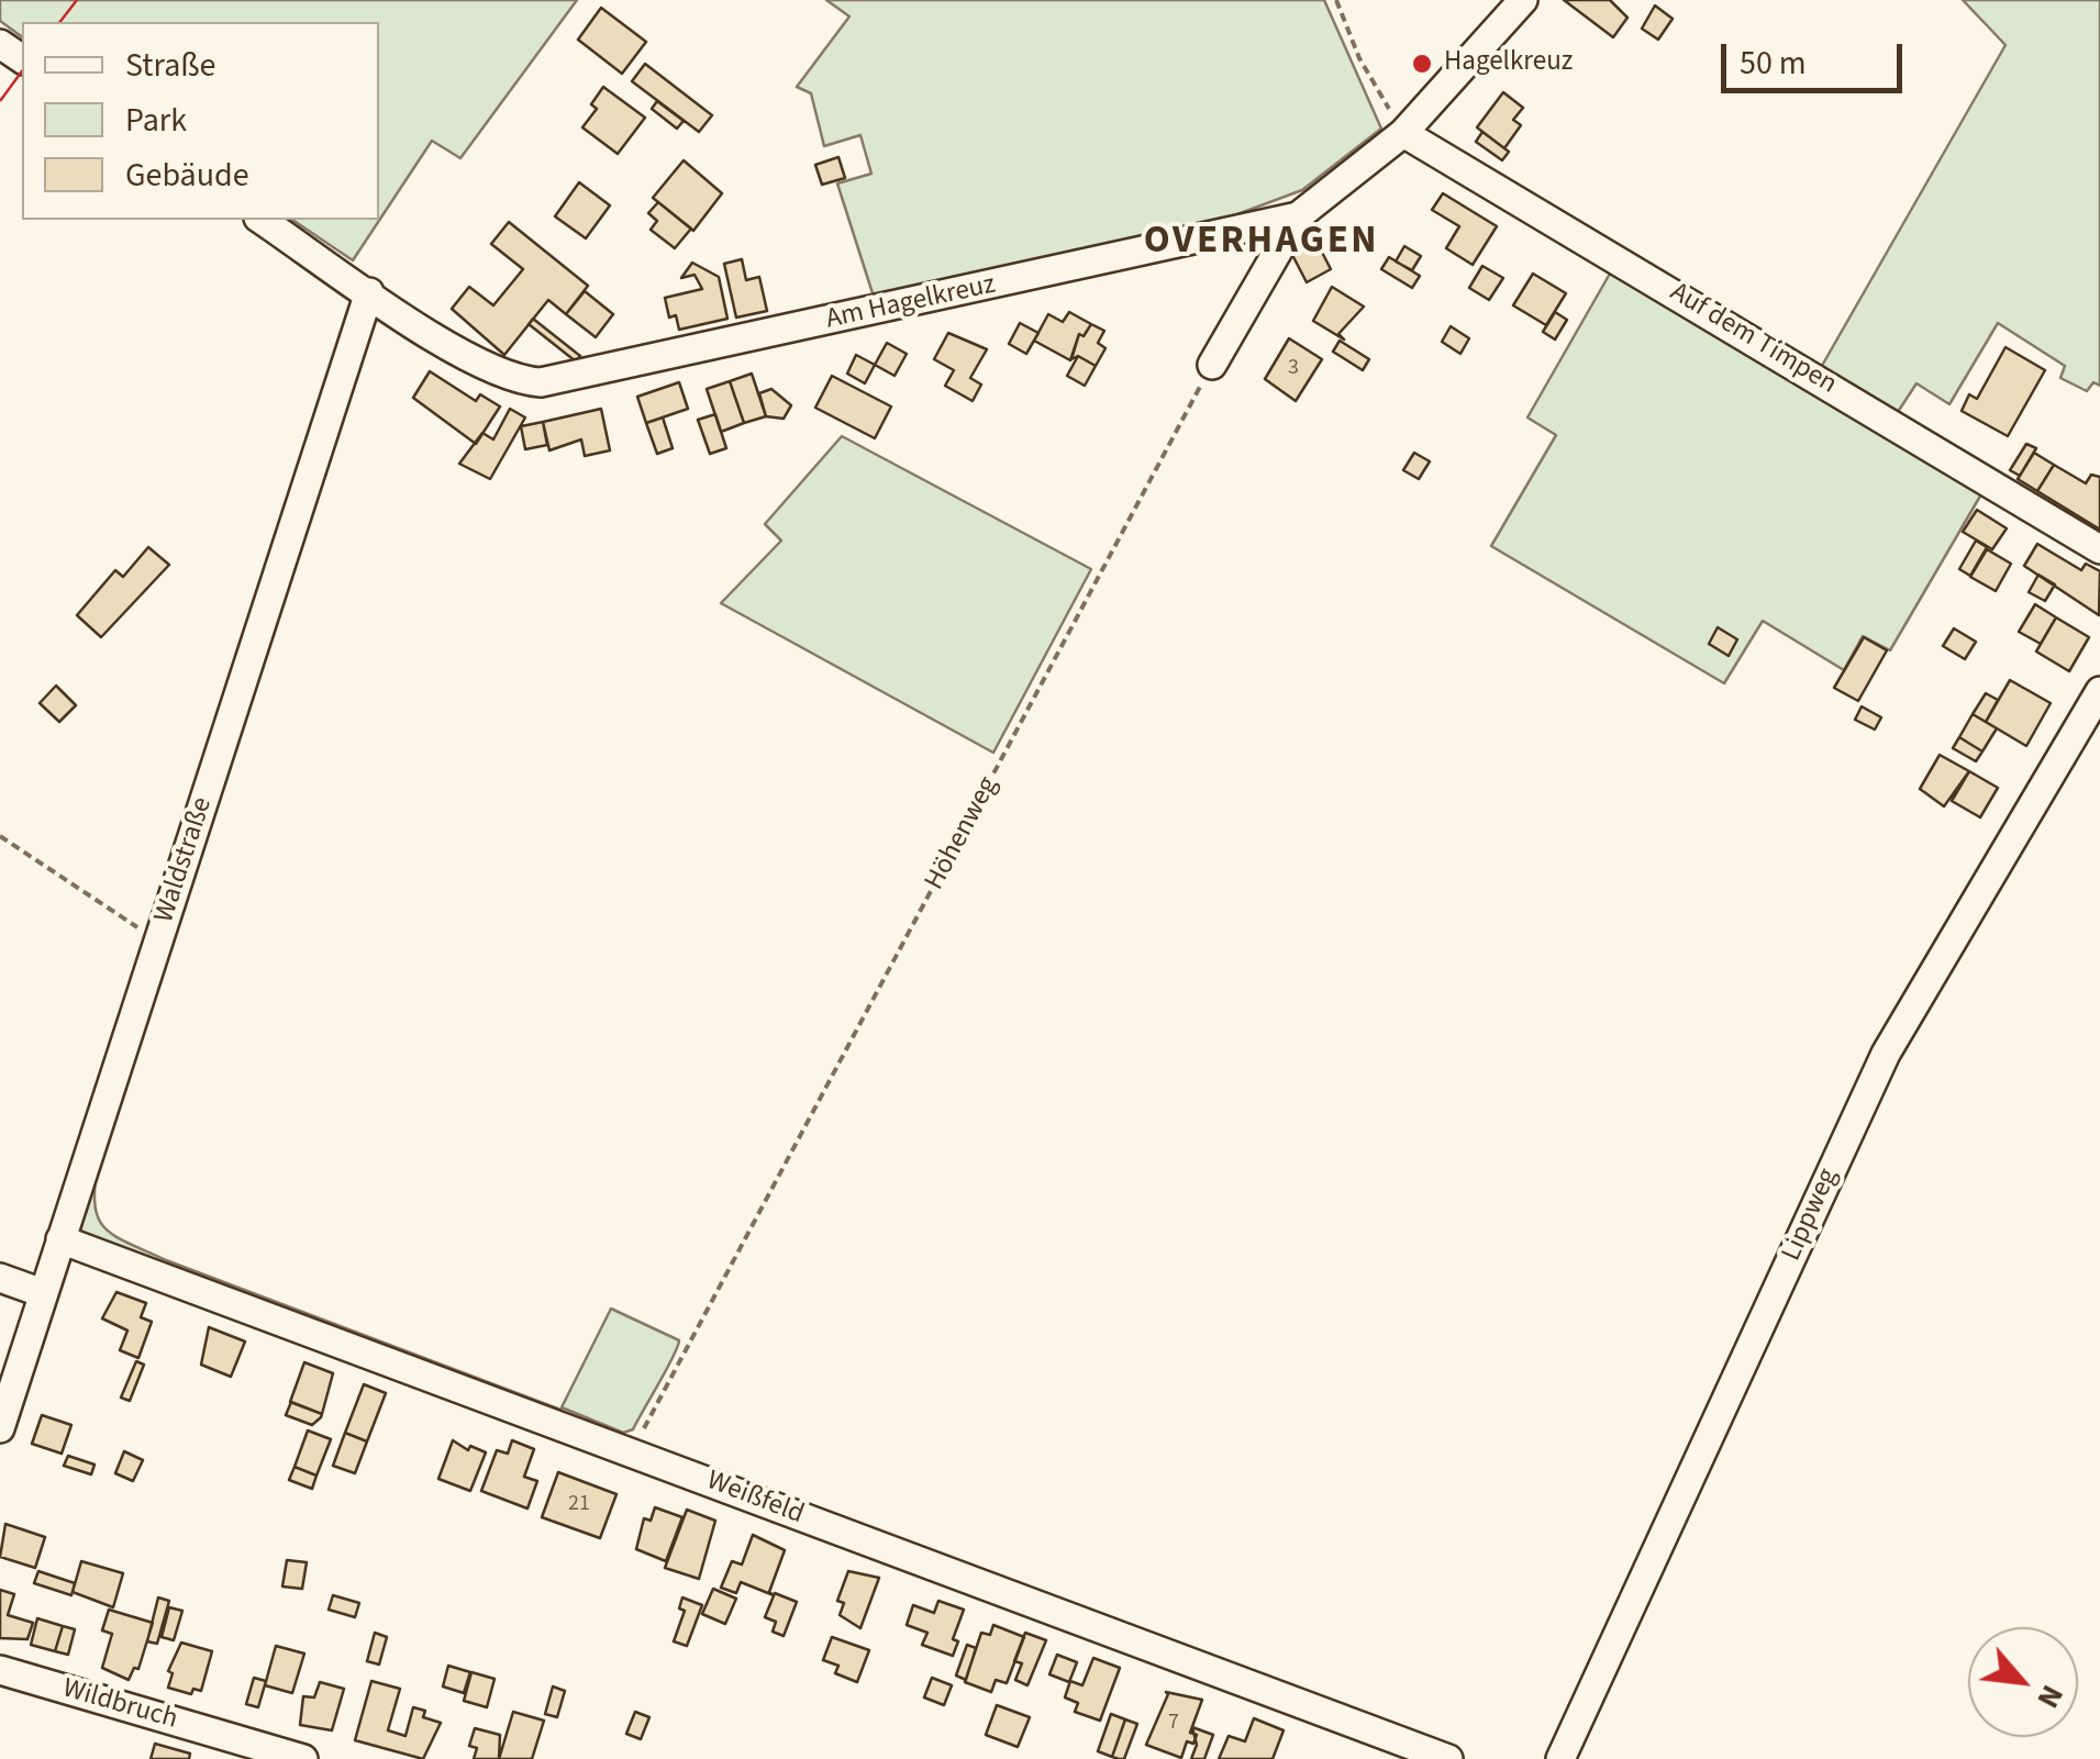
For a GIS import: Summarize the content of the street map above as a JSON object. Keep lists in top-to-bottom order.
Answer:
{
  "streets": {
    "street": [
      "Am Hagelkreuz",
      "Auf dem Timpen",
      "Waldstraße",
      "Lippweg",
      "Weißfeld",
      "Wildbruch"
    ],
    "path": ["Höhenweg"]
  },
  "crossings": [
    ["Am Hagelkreuz", "Auf dem Timpen"],
    ["Am Hagelkreuz", "Waldstraße"],
    ["Höhenweg", "Weißfeld"],
    ["Waldstraße", "Weißfeld"]
  ],
  "districts": ["OVERHAGEN"],
  "places": ["Hagelkreuz"],
  "house_numbers": ["3", "21", "7"],
  "legend": ["Straße", "Park", "Gebäude"],
  "scale_bar": "50 m",
  "north": "bottom right"
}
